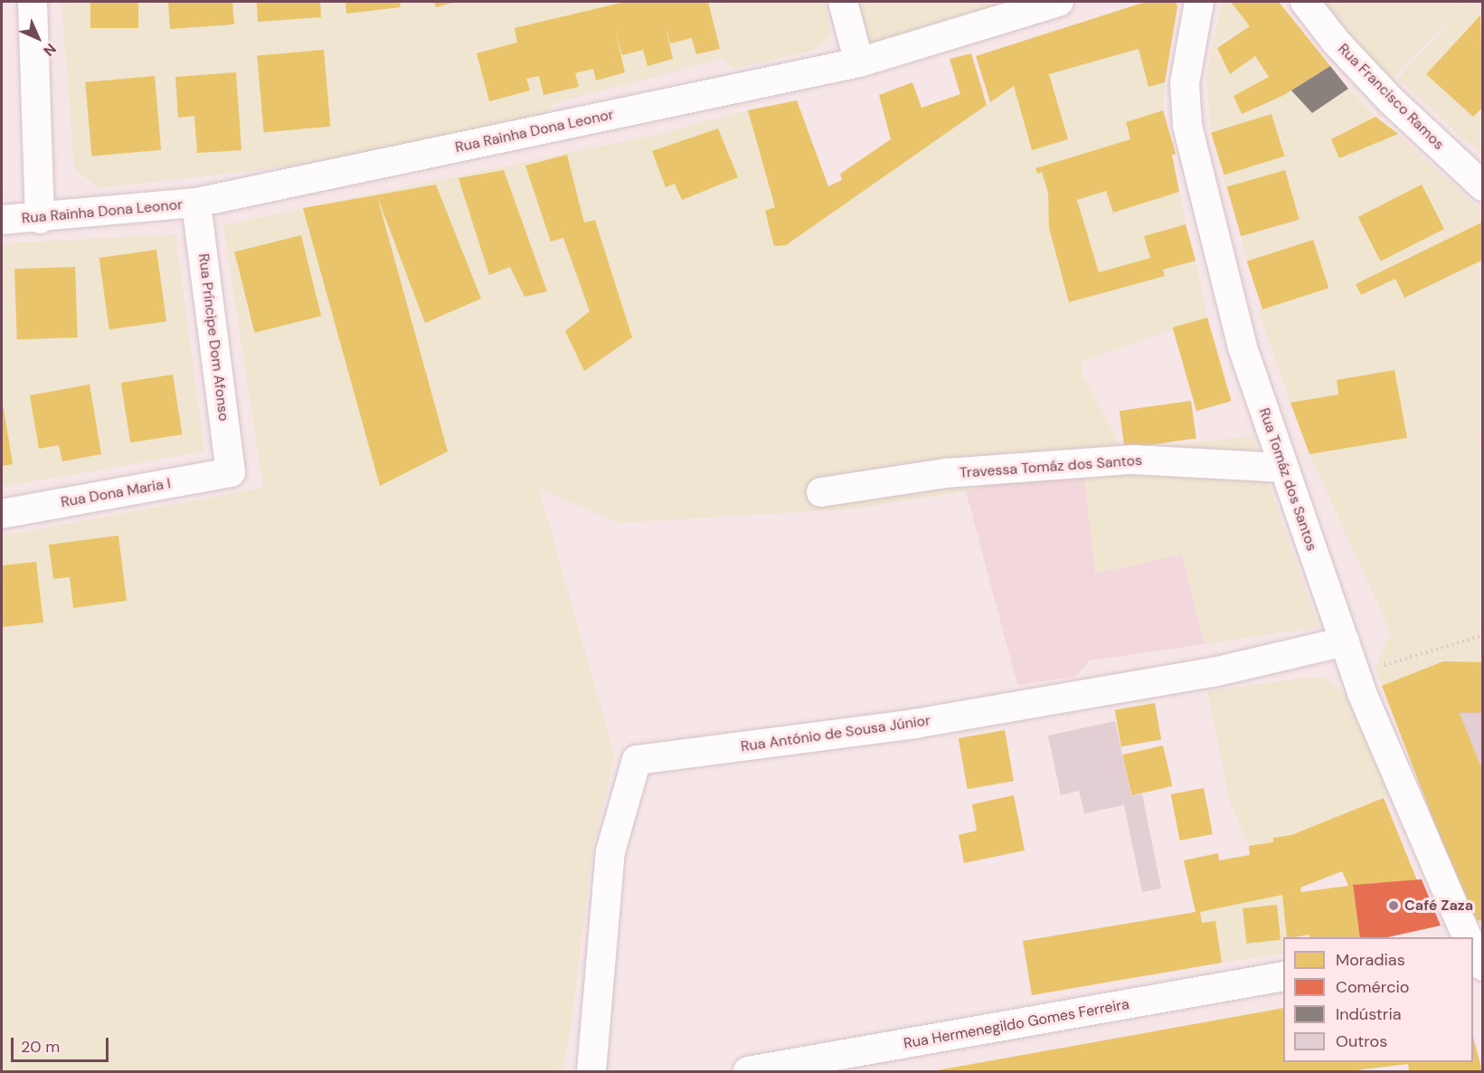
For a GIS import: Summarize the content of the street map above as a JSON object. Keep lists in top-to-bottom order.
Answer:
{
  "streets": {
    "street": [
      "Rua Francisco Ramos",
      "Rua Rainha Dona Leonor",
      "Rua Príncipe Dom Afonso",
      "Travessa Tomáz dos Santos",
      "Rua Tomáz dos Santos",
      "Rua Dona Maria I",
      "Rua António de Sousa Júnior",
      "Rua Hermenegildo Gomes Ferreira"
    ]
  },
  "crossings": [
    ["Rua Rainha Dona Leonor", "Rua Príncipe Dom Afonso"],
    ["Rua Príncipe Dom Afonso", "Rua Dona Maria I"],
    ["Travessa Tomáz dos Santos", "Rua Tomáz dos Santos"],
    ["Rua Tomáz dos Santos", "Rua António de Sousa Júnior"]
  ],
  "places": ["Café Zaza"],
  "legend": [
    "Moradias",
    "Comércio",
    "Indústria",
    "Outros"
  ],
  "scale_bar": "20 m",
  "north": "bottom right"
}
